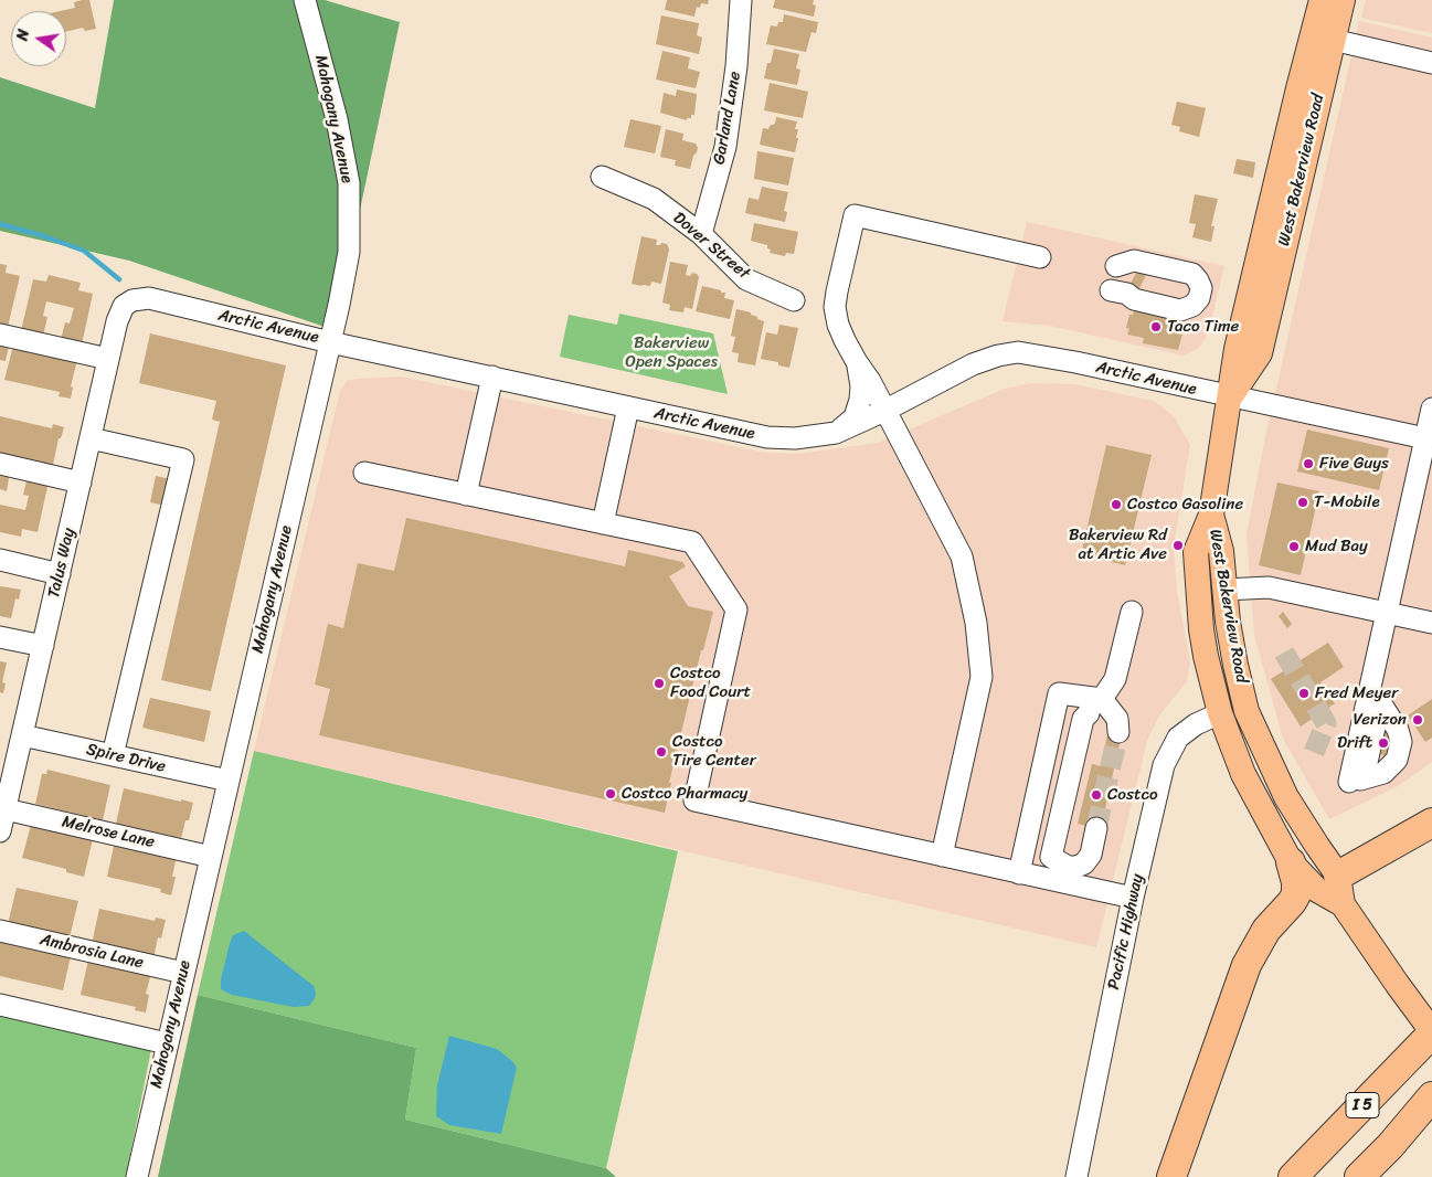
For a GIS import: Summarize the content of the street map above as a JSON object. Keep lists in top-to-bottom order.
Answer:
{
  "streets": {
    "highway": ["I 5"],
    "main road": ["West Bakerview Road"],
    "street": [
      "Garland Lane",
      "Mahogany Avenue",
      "Dover Street",
      "Arctic Avenue",
      "Talus Way",
      "Spire Drive",
      "Melrose Lane",
      "Pacific Highway",
      "Ambrosia Lane"
    ]
  },
  "crossings": [
    ["Garland Lane", "Dover Street"],
    ["Mahogany Avenue", "Arctic Avenue"],
    ["Mahogany Avenue", "Spire Drive"],
    ["Mahogany Avenue", "Melrose Lane"],
    ["Mahogany Avenue", "Ambrosia Lane"],
    ["West Bakerview Road", "Arctic Avenue"],
    ["West Bakerview Road", "Pacific Highway"],
    ["West Bakerview Road", "I 5"],
    ["Arctic Avenue", "Talus Way"],
    ["Talus Way", "Spire Drive"],
    ["Talus Way", "Melrose Lane"]
  ],
  "parks": ["Bakerview Open Spaces"],
  "places": [
    "Taco Time",
    "Five Guys",
    "T-Mobile",
    "Costco Gasoline",
    "Bakerview Rd at Artic Ave",
    "Mud Bay",
    "Costco Food Court",
    "Fred Meyer",
    "Verizon",
    "Drift",
    "Costco Tire Center",
    "Costco Pharmacy",
    "Costco"
  ],
  "north": "left"
}
